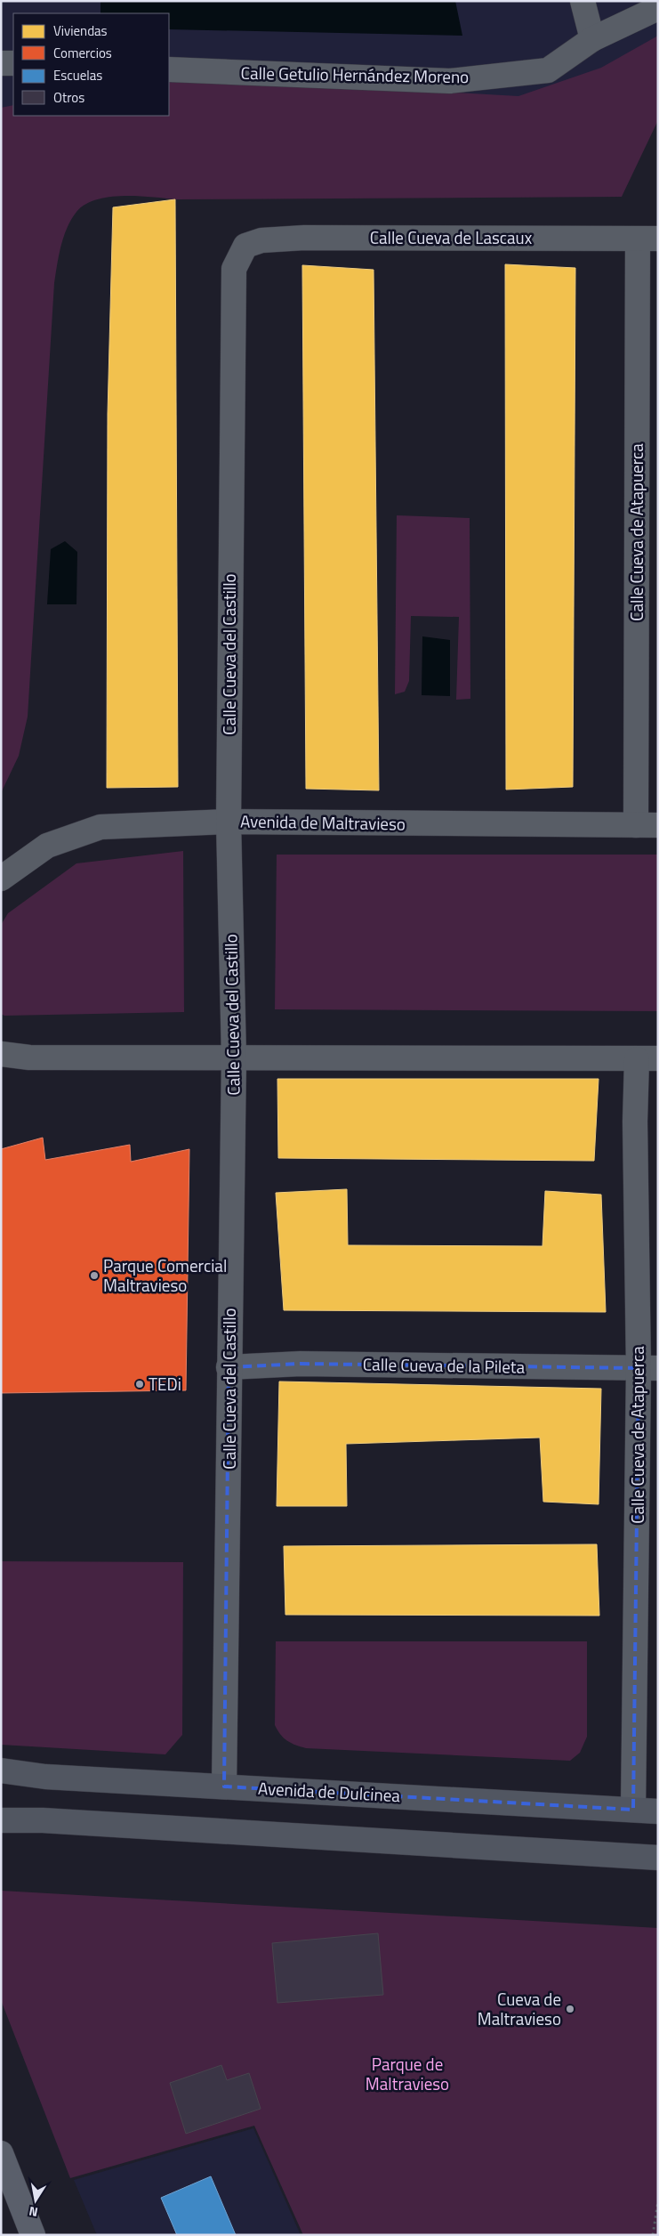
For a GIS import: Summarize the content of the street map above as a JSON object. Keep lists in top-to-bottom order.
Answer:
{
  "streets": {
    "main road": ["Avenida de Dulcinea"],
    "street": [
      "Calle Getulio Hernández Moreno",
      "Calle Cueva de Lascaux",
      "Calle Cueva de Atapuerca",
      "Calle Cueva del Castillo",
      "Avenida de Maltravieso",
      "Calle Cueva de la Pileta"
    ]
  },
  "crossings": [
    ["Calle Cueva de Lascaux", "Calle Cueva de Atapuerca"],
    ["Calle Cueva de Lascaux", "Calle Cueva del Castillo"],
    ["Calle Cueva de Atapuerca", "Avenida de Maltravieso"],
    ["Calle Cueva de Atapuerca", "Calle Cueva de la Pileta"],
    ["Calle Cueva de Atapuerca", "Avenida de Dulcinea"],
    ["Calle Cueva del Castillo", "Avenida de Maltravieso"],
    ["Calle Cueva del Castillo", "Calle Cueva de la Pileta"],
    ["Calle Cueva del Castillo", "Avenida de Dulcinea"]
  ],
  "parks": ["Parque de Maltravieso"],
  "places": ["Parque Comercial Maltravieso", "TEDi", "Cueva de Maltravieso"],
  "legend": [
    "Viviendas",
    "Comercios",
    "Escuelas",
    "Otros"
  ],
  "north": "bottom"
}
